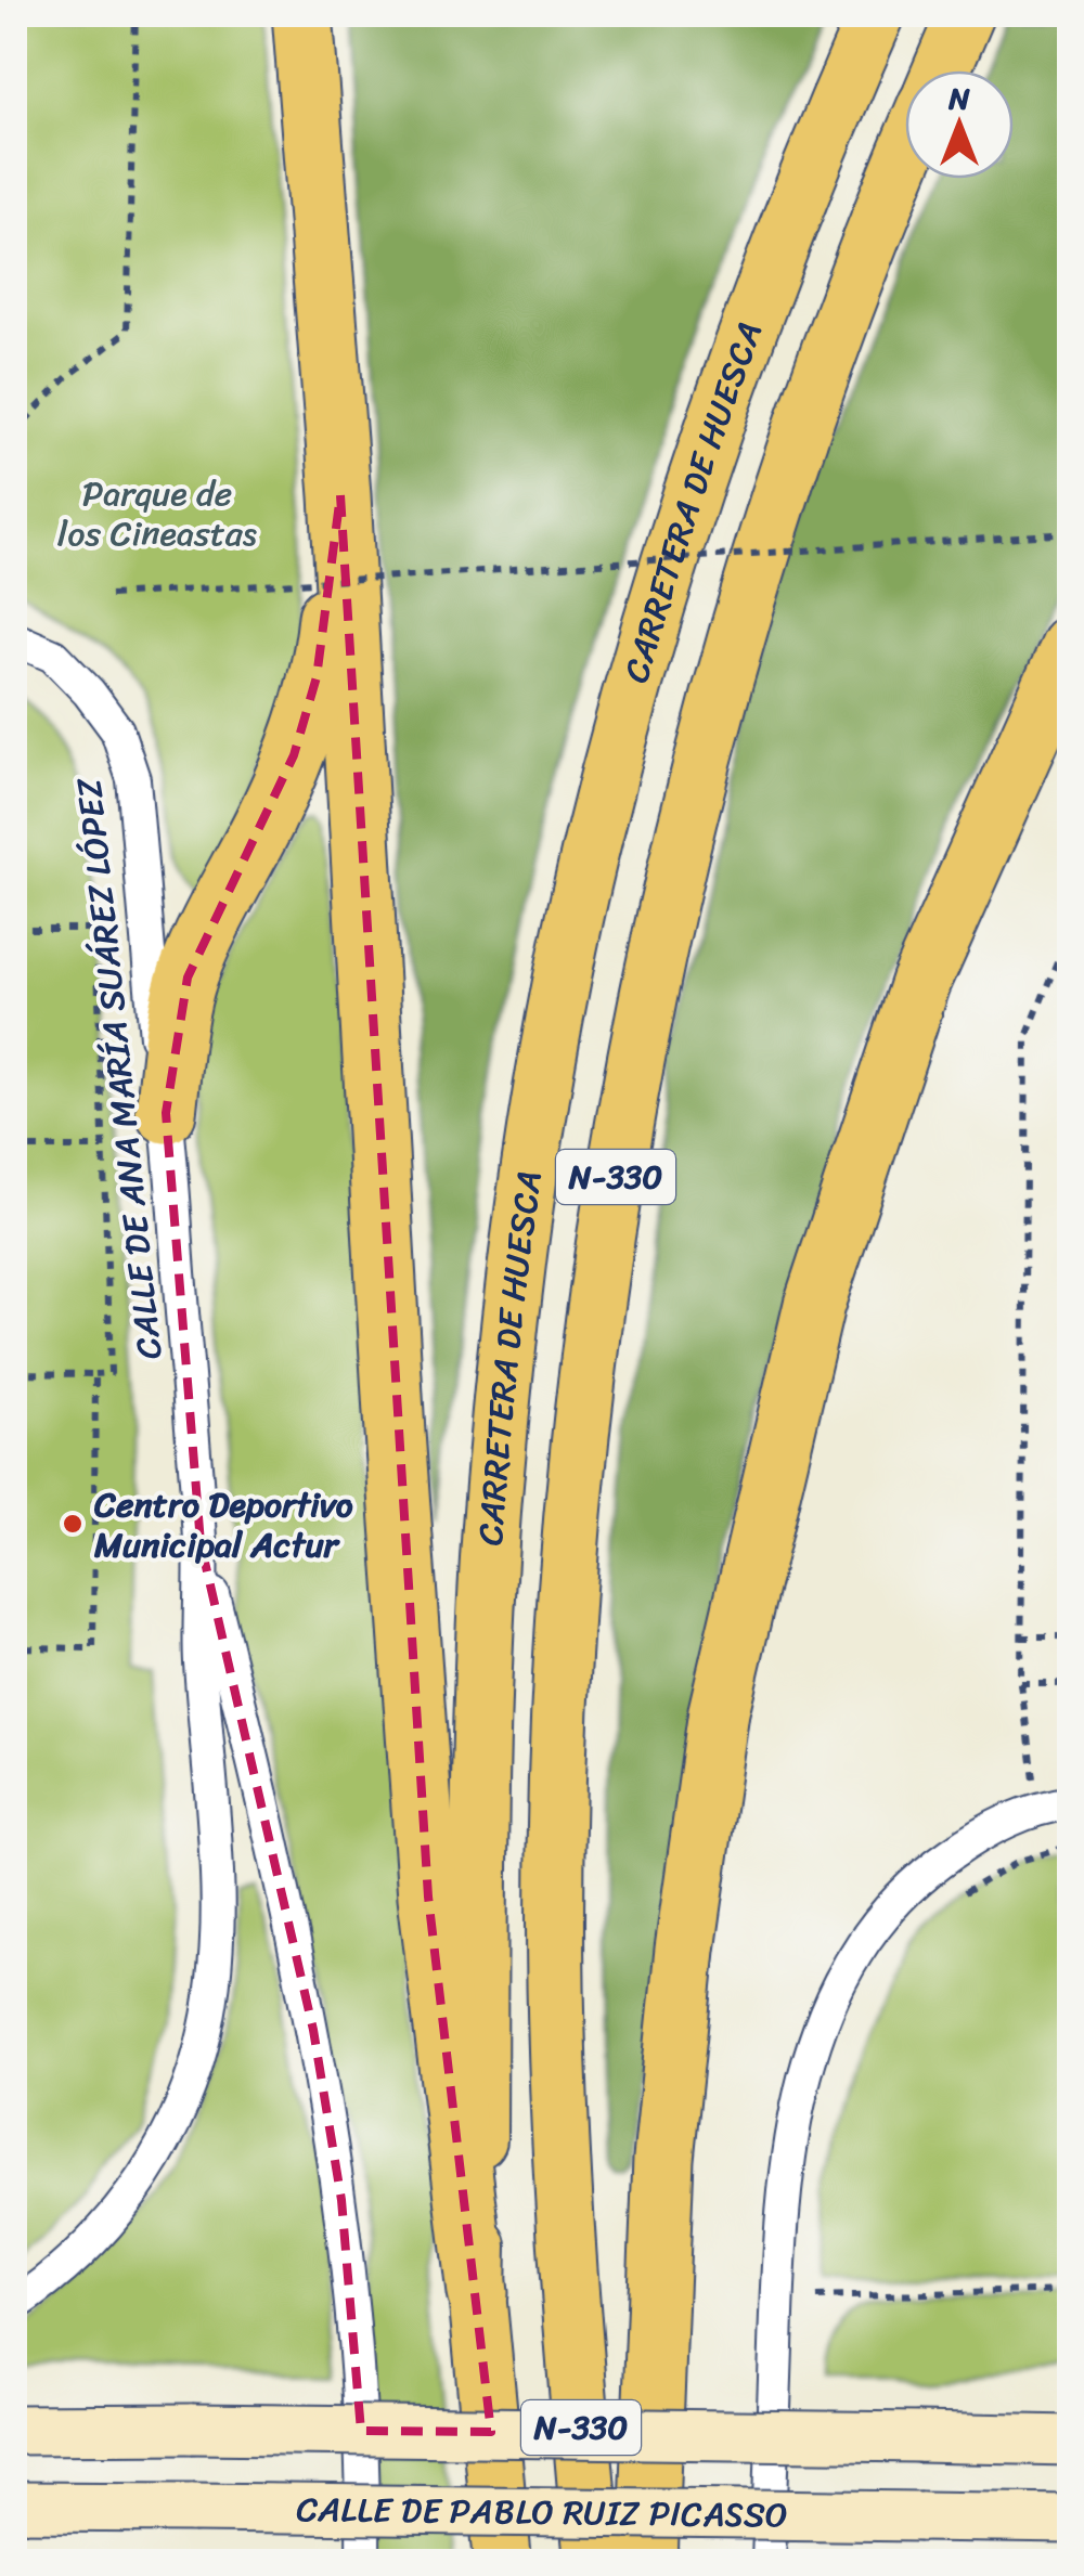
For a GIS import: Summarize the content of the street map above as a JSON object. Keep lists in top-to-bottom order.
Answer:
{
  "streets": {
    "highway": ["CARRETERA DE HUESCA", "N-330"],
    "main road": ["CALLE DE PABLO RUIZ PICASSO"],
    "street": ["CALLE DE ANA MARÍA SUÁREZ LÓPEZ"]
  },
  "parks": ["Parque de los Cineastas"],
  "places": ["Centro Deportivo Municipal Actur"],
  "north": "top"
}
